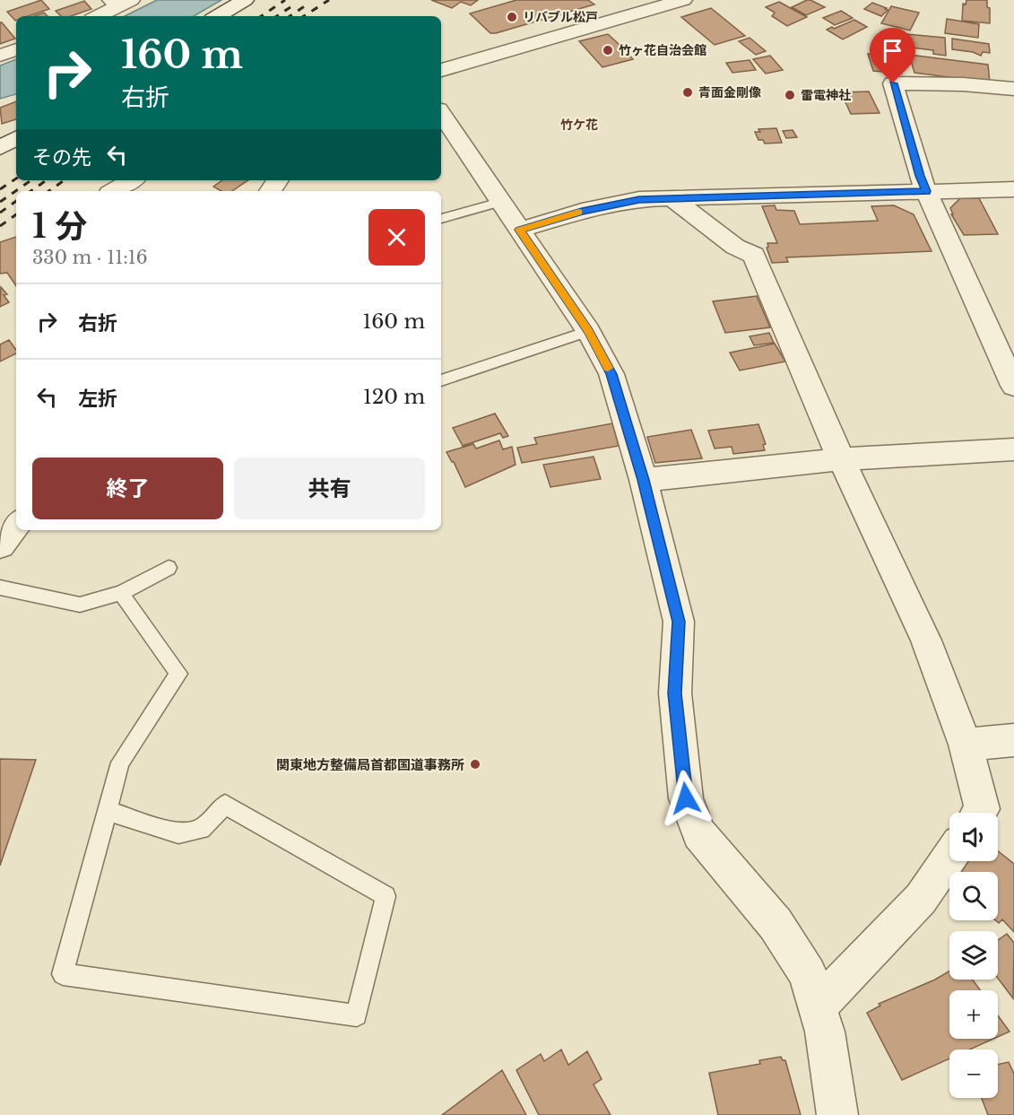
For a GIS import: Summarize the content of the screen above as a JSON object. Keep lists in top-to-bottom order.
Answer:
{
  "districts": ["竹ケ花"],
  "places": [
    "リバブル松戸",
    "竹ヶ花自治会館",
    "青面金剛像",
    "雷電神社",
    "関東地方整備局首都国道事務所"
  ],
  "page": {
    "turn": ["160 m", "右折"],
    "then": "その先",
    "heading": ["1 分", "330 m · 11:16"],
    "list": [
      {
        "name": "右折",
        "value": "160 m"
      },
      {
        "name": "左折",
        "value": "120 m"
      }
    ],
    "buttons": ["終了", "共有"],
    "map_buttons": ["+", "−"]
  }
}
